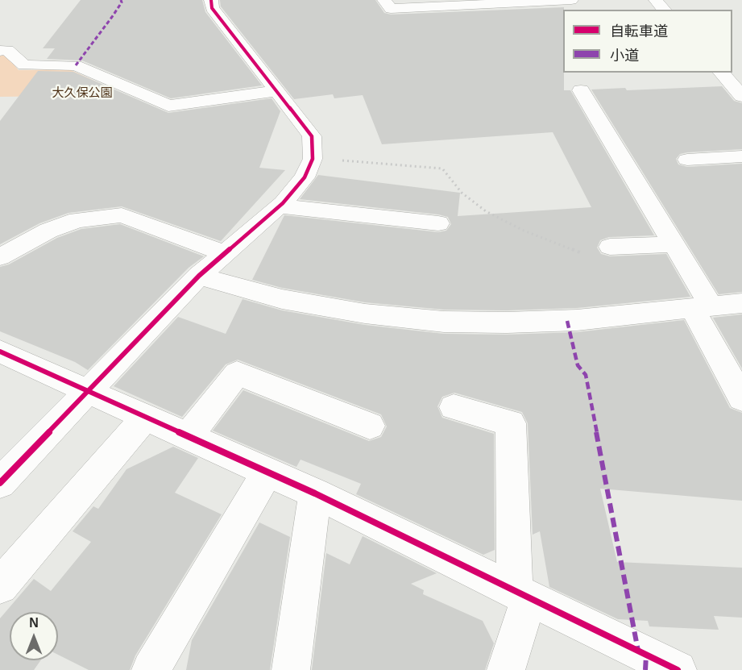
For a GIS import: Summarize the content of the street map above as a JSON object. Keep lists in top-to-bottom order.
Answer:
{
  "parks": ["大久保公園"],
  "legend": ["自転車道", "小道"],
  "north": "top"
}
